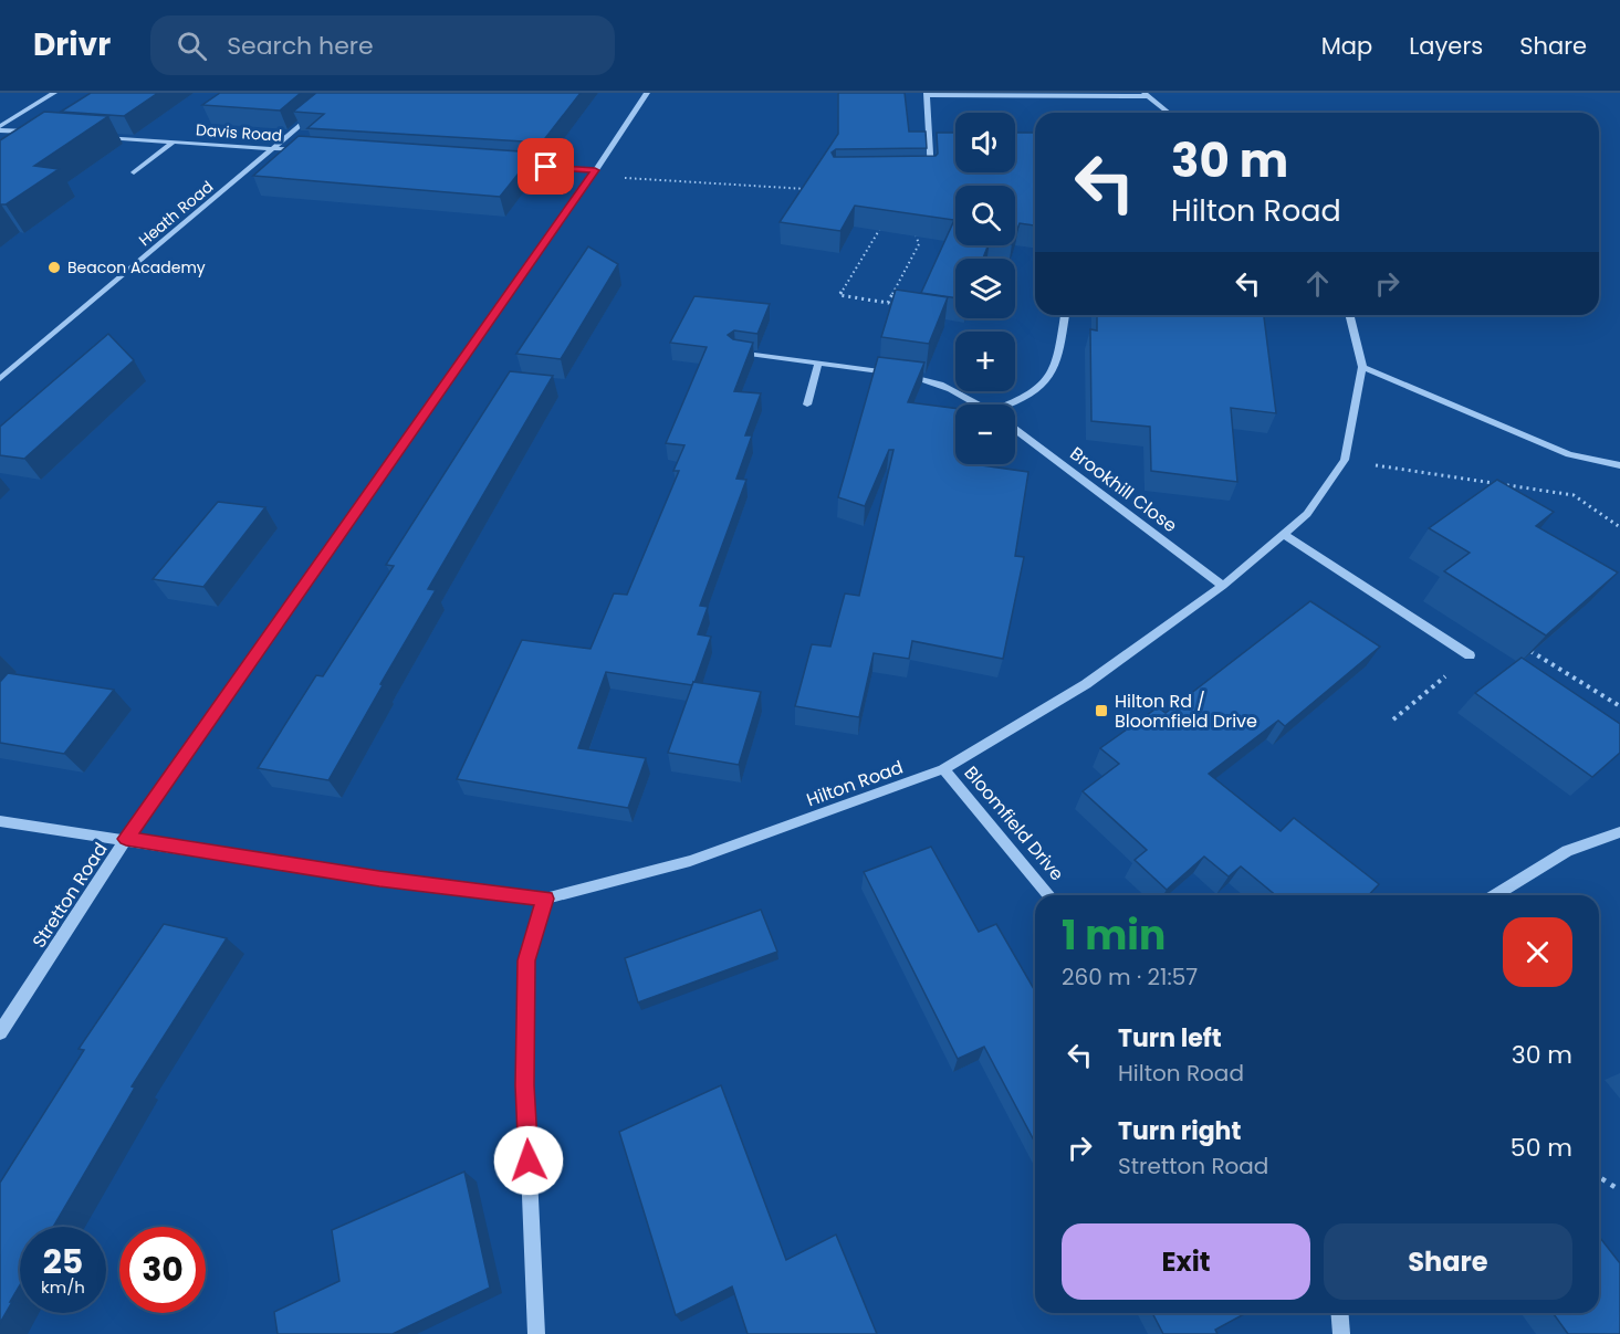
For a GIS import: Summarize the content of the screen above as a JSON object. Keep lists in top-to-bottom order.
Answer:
{
  "streets": {
    "street": [
      "Davis Road",
      "Heath Road",
      "Brookhill Close",
      "Hilton Road",
      "Bloomfield Drive",
      "Stretton Road"
    ]
  },
  "crossings": [
    ["Davis Road", "Heath Road"],
    ["Brookhill Close", "Hilton Road"],
    ["Hilton Road", "Bloomfield Drive"],
    ["Hilton Road", "Stretton Road"]
  ],
  "places": {
    "other": ["Beacon Academy"],
    "transit": ["Hilton Rd / Bloomfield Drive"]
  },
  "page": {
    "header": "Drivr",
    "search": "Search here",
    "nav": ["Map", "Layers", "Share"],
    "map_buttons": ["+", "−"],
    "turn": ["30 m", "Hilton Road"],
    "heading": ["1 min", "260 m · 21:57"],
    "list": [
      {
        "name": "Turn left",
        "note": "Hilton Road",
        "value": "30 m"
      },
      {
        "name": "Turn right",
        "note": "Stretton Road",
        "value": "50 m"
      }
    ],
    "buttons": ["Exit", "Share"],
    "speed": "25 km/h",
    "limit": "30"
  }
}
